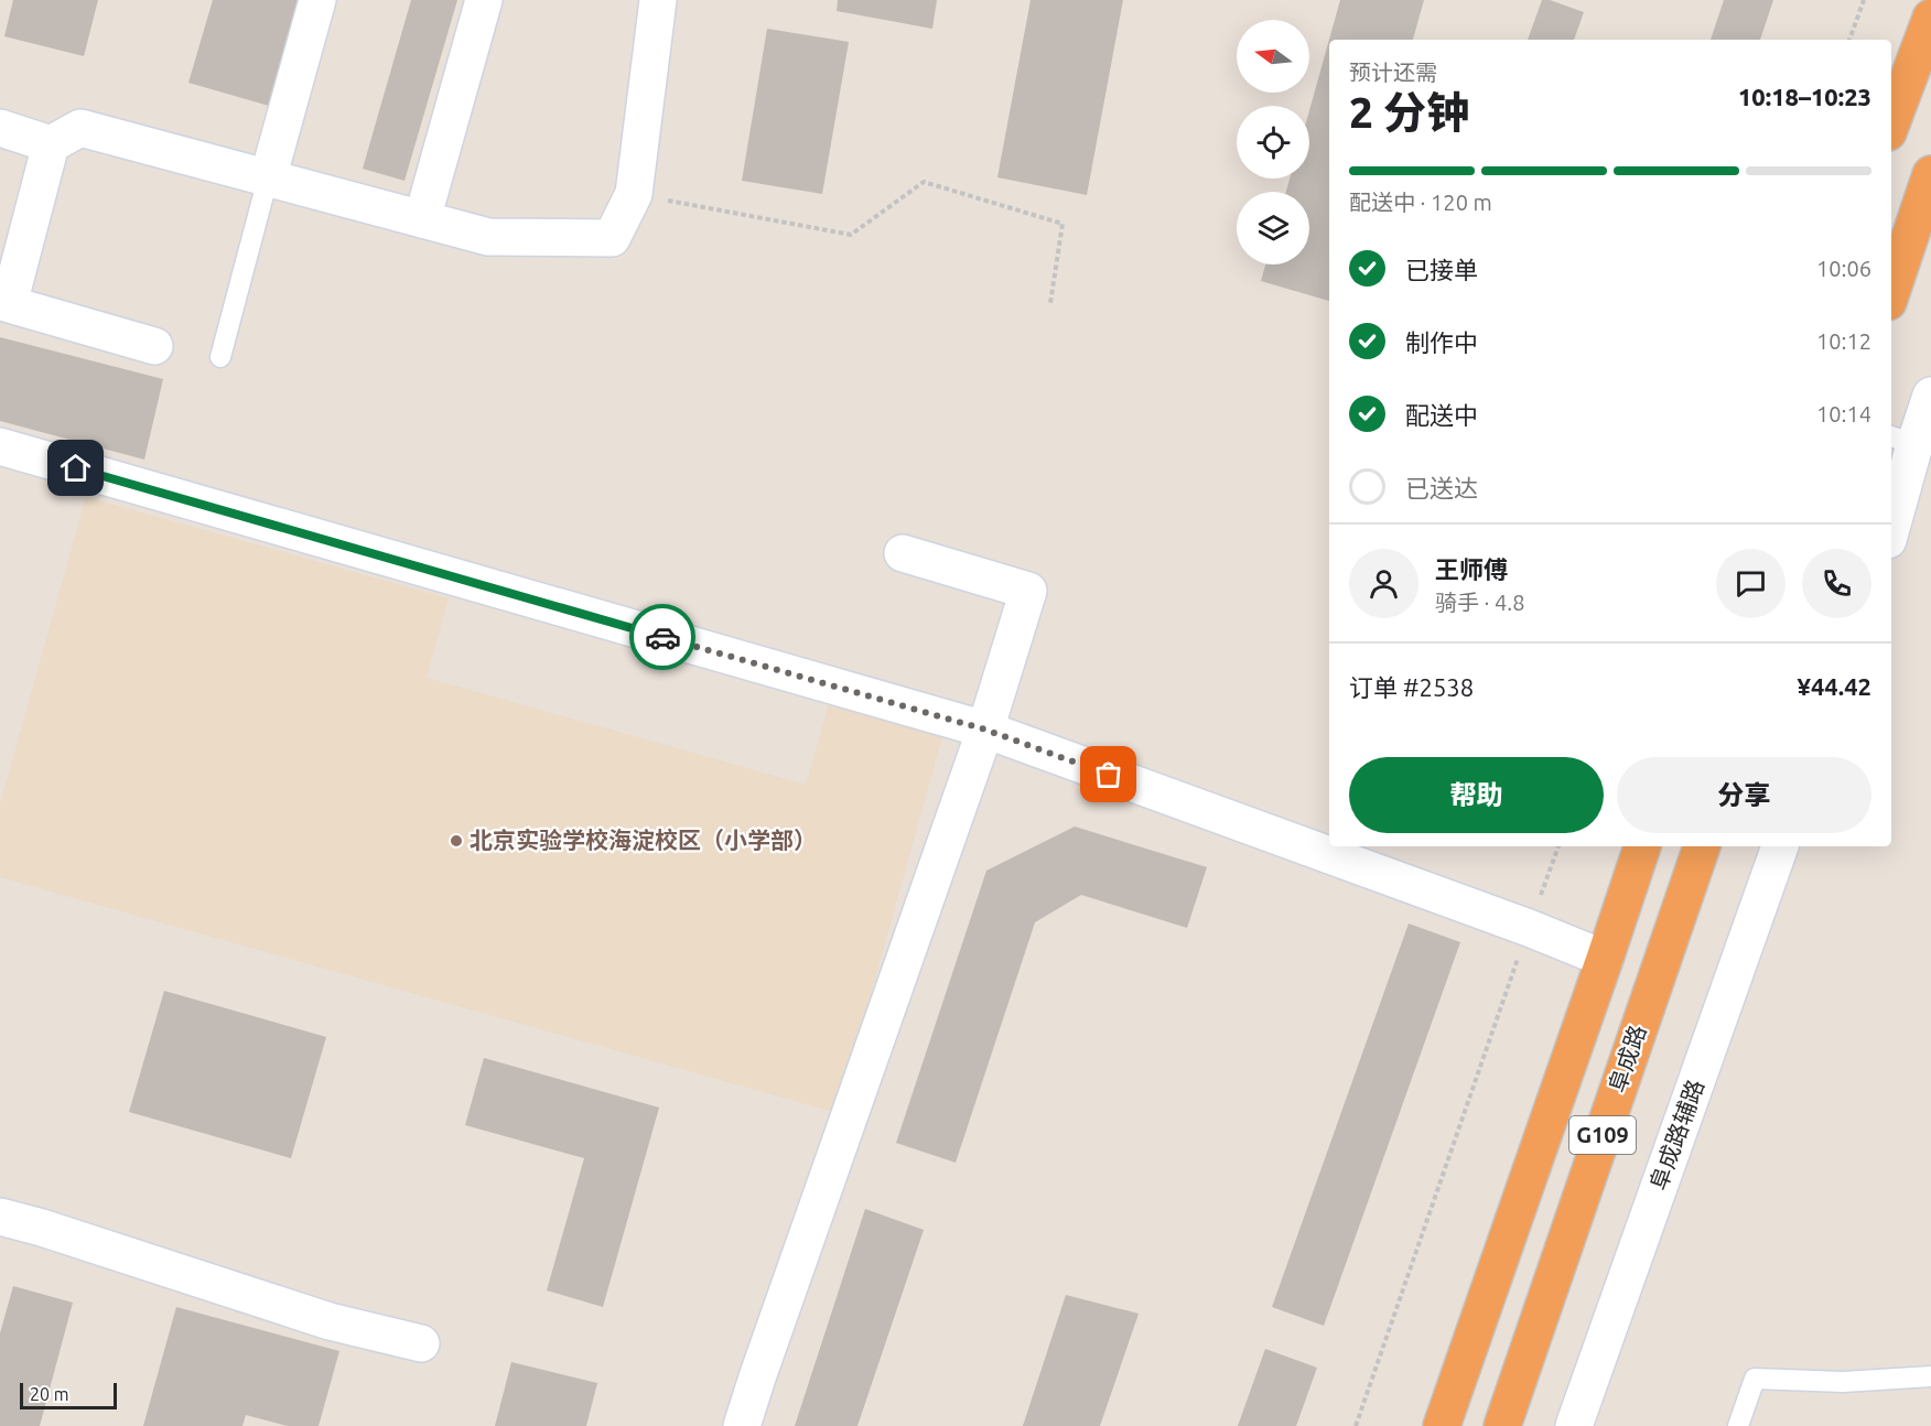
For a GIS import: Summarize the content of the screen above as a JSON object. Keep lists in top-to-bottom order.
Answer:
{
  "streets": {
    "highway": ["阜成路", "G109"],
    "street": ["阜成路辅路"]
  },
  "places": ["北京实验学校海淀校区（小学部）"],
  "scale_bar": "20 m",
  "north": "left",
  "page": {
    "heading": ["2 分钟", "预计还需", "10:18–10:23"],
    "panel": [
      "王师傅",
      "骑手 · 4.8",
      "订单 #2538",
      "¥44.42"
    ],
    "bar": "配送中 · 120 m",
    "list": [
      ["已接单", "10:06"],
      ["制作中", "10:12"],
      ["配送中", "10:14"],
      "已送达"
    ],
    "buttons": ["帮助", "分享"],
    "scale": "20 m"
  }
}
